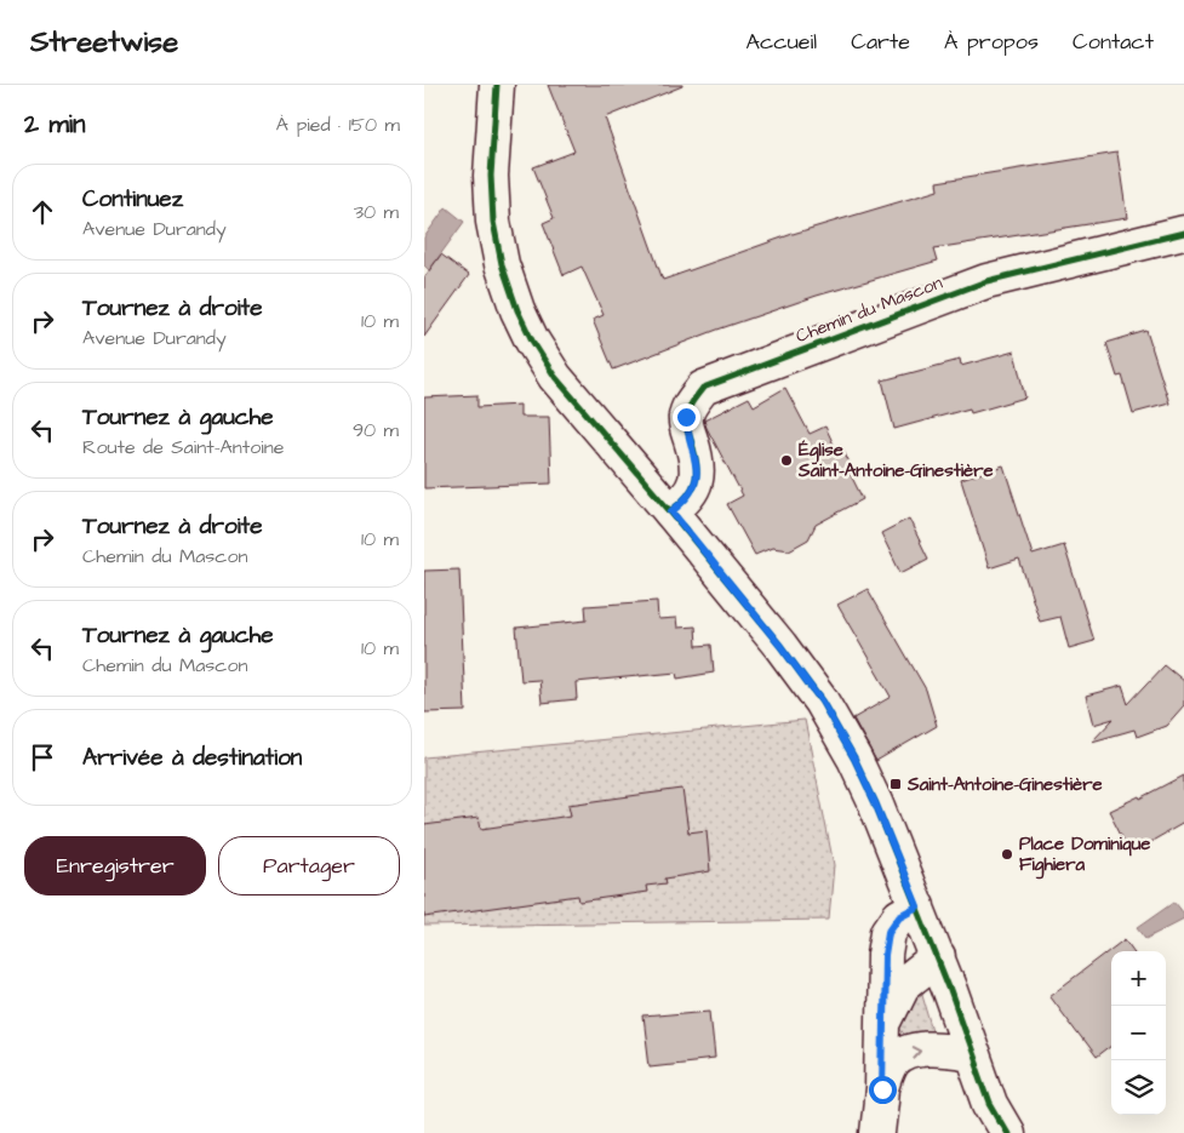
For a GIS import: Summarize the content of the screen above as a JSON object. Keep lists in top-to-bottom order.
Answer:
{
  "streets": {
    "street": ["Chemin du Mascon"]
  },
  "places": {
    "other": ["Église Saint-Antoine-Ginestière", "Place Dominique Fighiera"],
    "transit": ["Saint-Antoine-Ginestière"]
  },
  "page": {
    "header": "Streetwise",
    "nav": [
      "Accueil",
      "Carte",
      "À propos",
      "Contact"
    ],
    "heading": ["2 min", "À pied · 150 m"],
    "list": [
      ["Continuez", "Avenue Durandy", "30 m"],
      ["Tournez à droite", "Avenue Durandy", "10 m"],
      ["Tournez à gauche", "Route de Saint-Antoine", "90 m"],
      ["Tournez à droite", "Chemin du Mascon", "10 m"],
      ["Tournez à gauche", "Chemin du Mascon", "10 m"],
      "Arrivée à destination"
    ],
    "buttons": ["Enregistrer", "Partager"],
    "map_buttons": ["+", "−"]
  }
}
